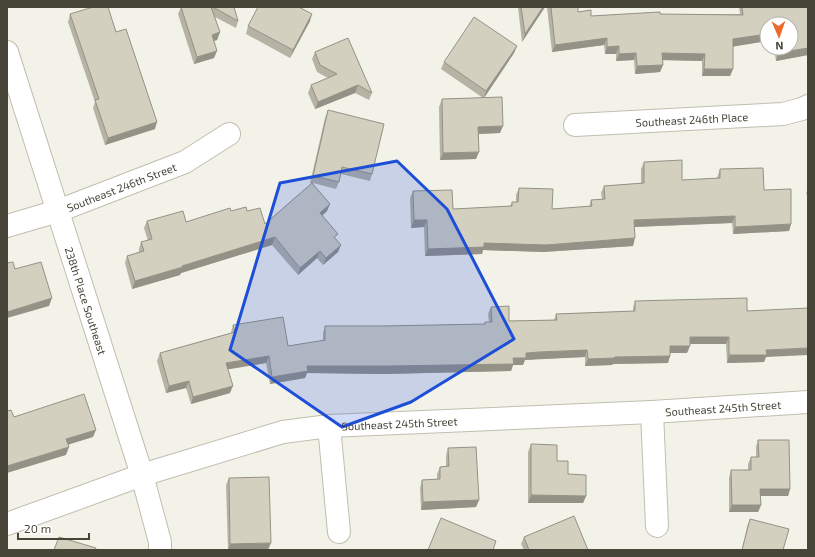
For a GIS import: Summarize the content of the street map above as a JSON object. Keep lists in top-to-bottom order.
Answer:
{
  "streets": {
    "street": [
      "Southeast 246th Place",
      "Southeast 246th Street",
      "238th Place Southeast",
      "Southeast 245th Street"
    ]
  },
  "crossings": [
    ["Southeast 246th Street", "238th Place Southeast"],
    ["238th Place Southeast", "Southeast 245th Street"]
  ],
  "scale_bar": "20 m",
  "north": "bottom"
}
